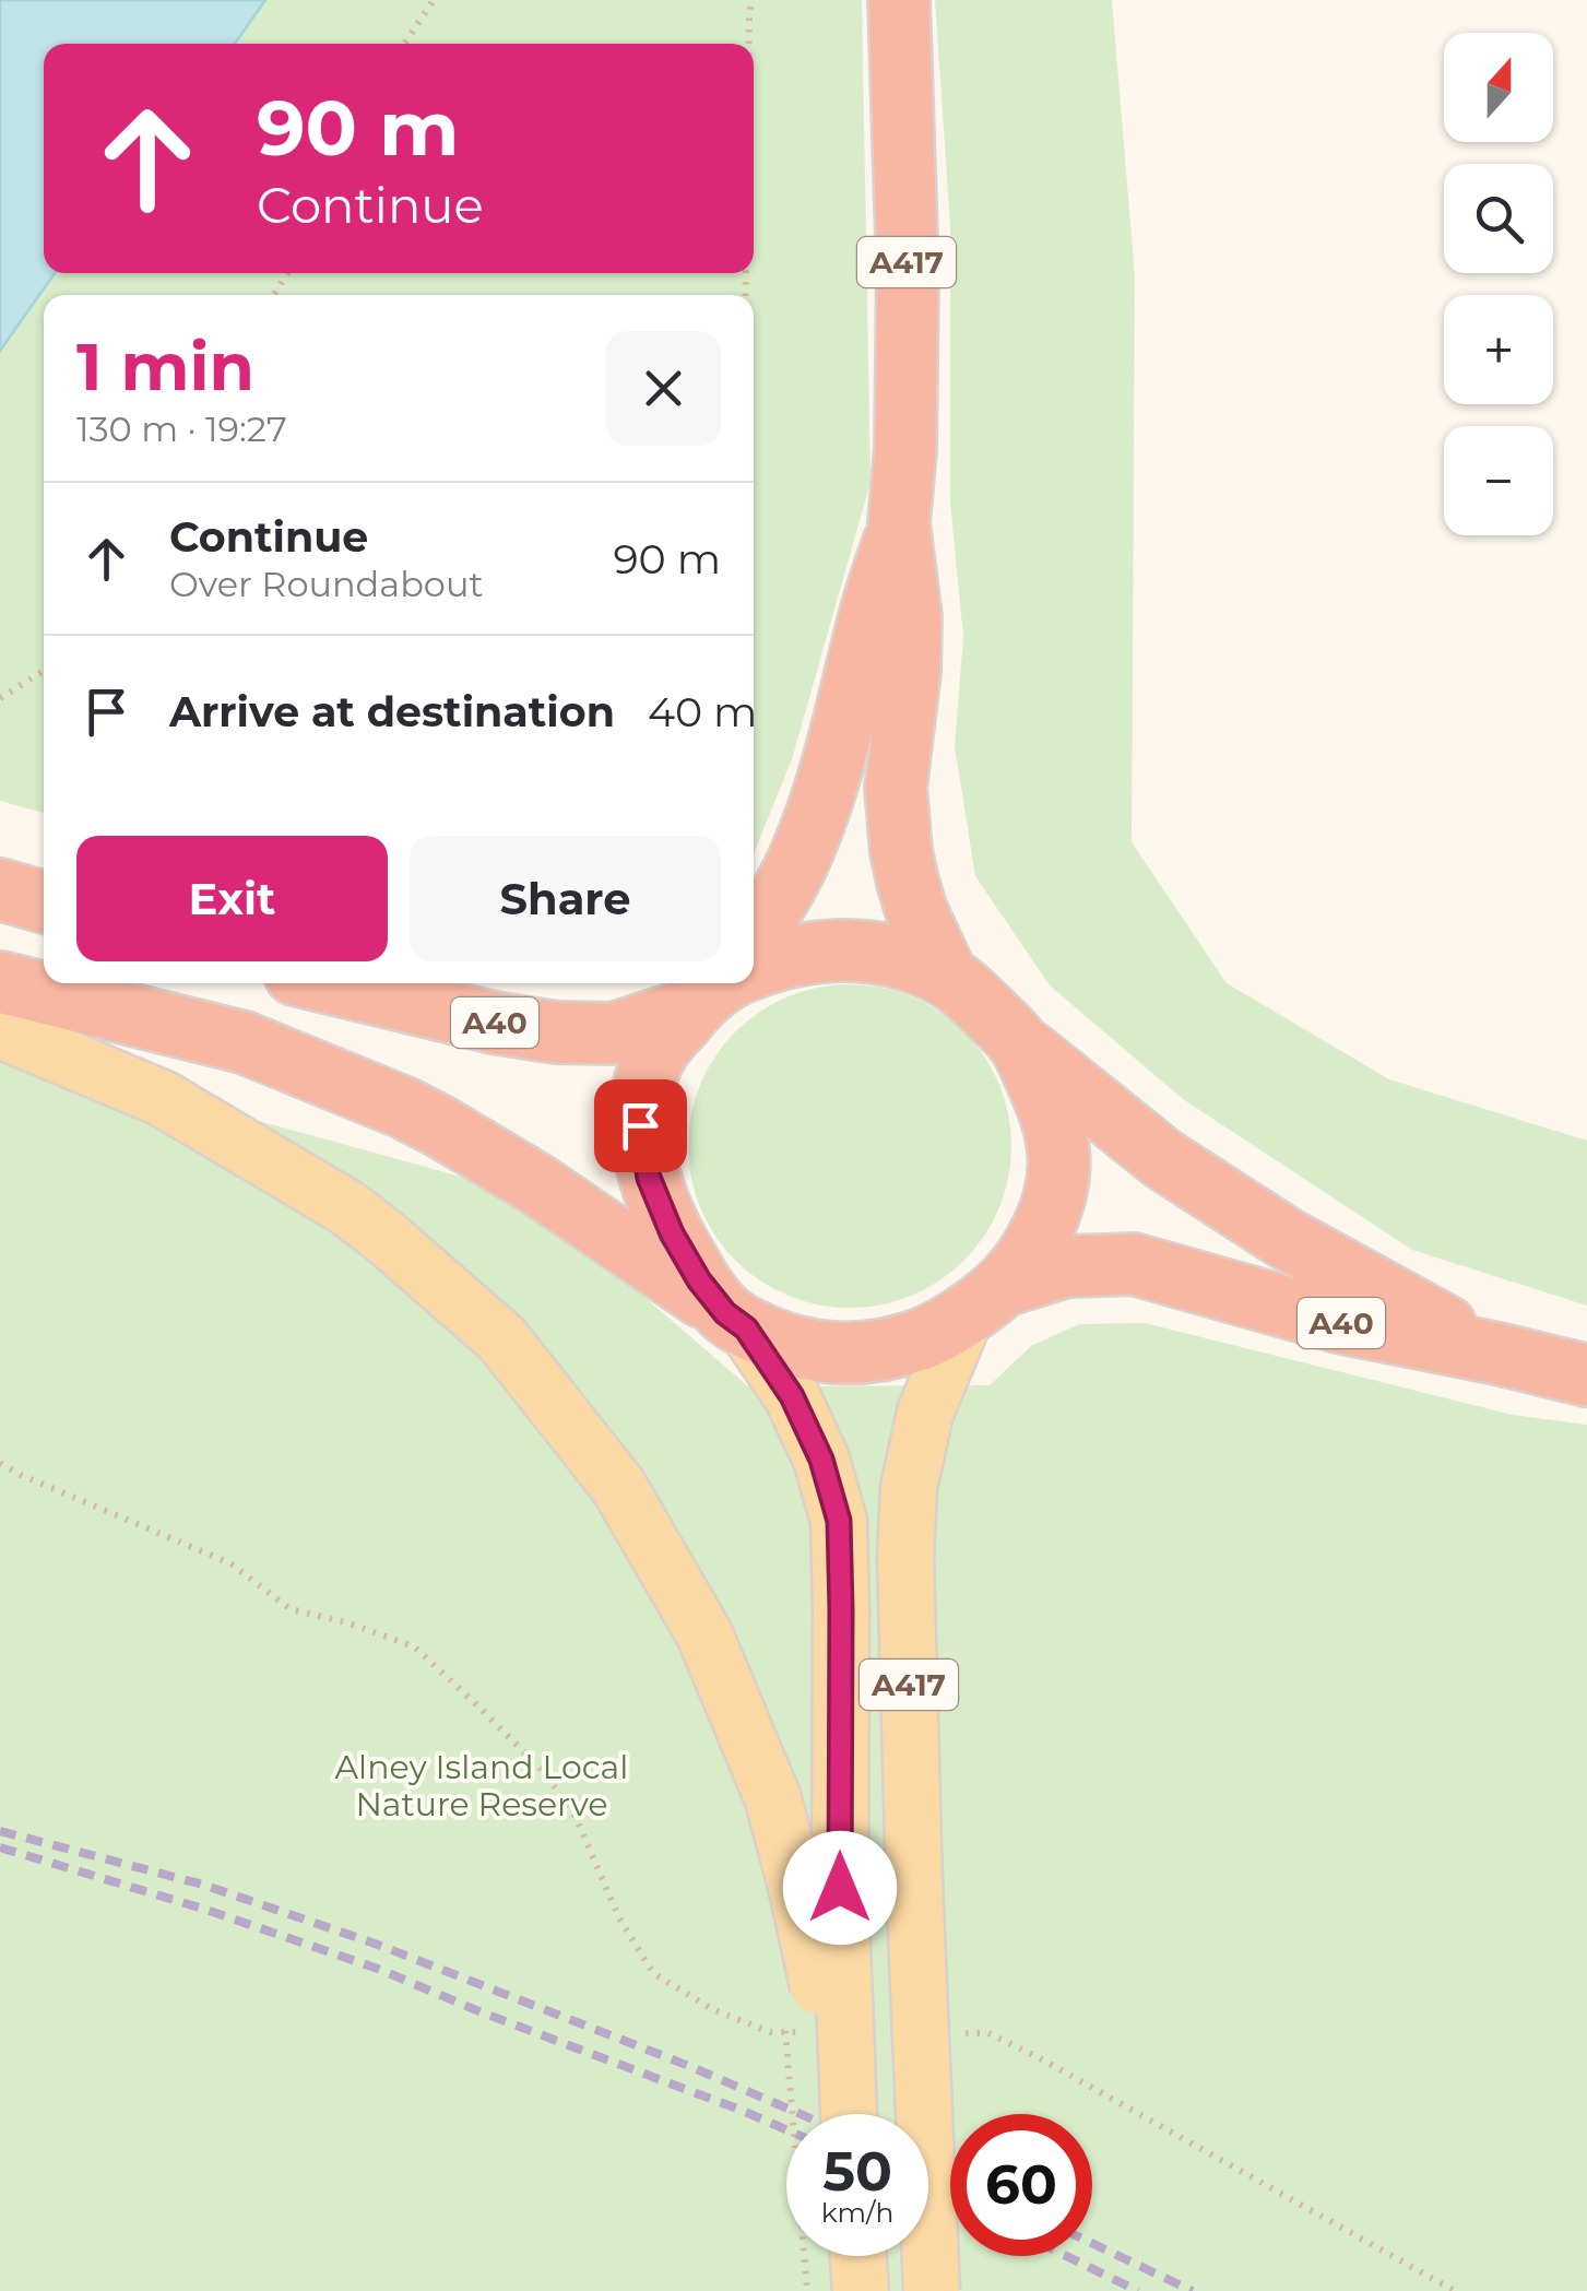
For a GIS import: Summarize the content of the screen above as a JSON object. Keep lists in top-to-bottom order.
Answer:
{
  "streets": {
    "highway": ["A417", "A40"]
  },
  "crossings": [
    ["A417", "A40"]
  ],
  "parks": ["Alney Island Local Nature Reserve"],
  "north": "top",
  "page": {
    "map_buttons": ["+", "−"],
    "turn": ["90 m", "Continue"],
    "heading": ["1 min", "130 m · 19:27"],
    "list": [
      {
        "name": "Continue",
        "note": "Over Roundabout",
        "value": "90 m"
      },
      {
        "name": "Arrive at destination",
        "value": "40 m"
      }
    ],
    "buttons": ["Exit", "Share"],
    "speed": "50 km/h",
    "limit": "60"
  }
}
